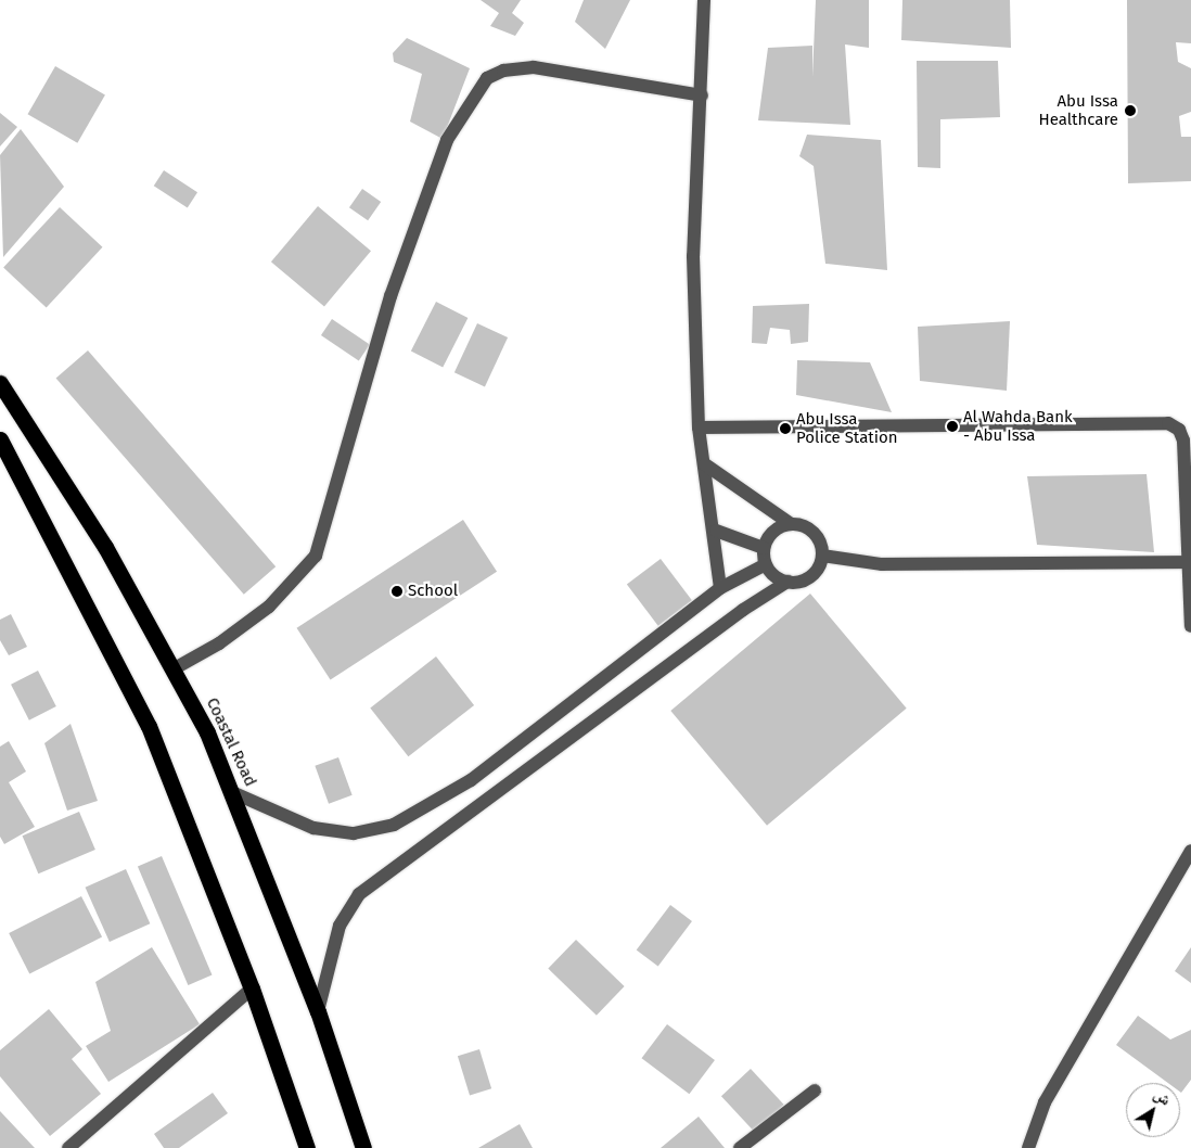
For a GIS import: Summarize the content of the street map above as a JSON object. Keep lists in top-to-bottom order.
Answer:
{
  "streets": {
    "highway": ["Coastal Road"]
  },
  "places": [
    "Abu Issa Healthcare",
    "Al Wahda Bank - Abu Issa",
    "Abu Issa Police Station",
    "School"
  ],
  "north": "top right"
}
